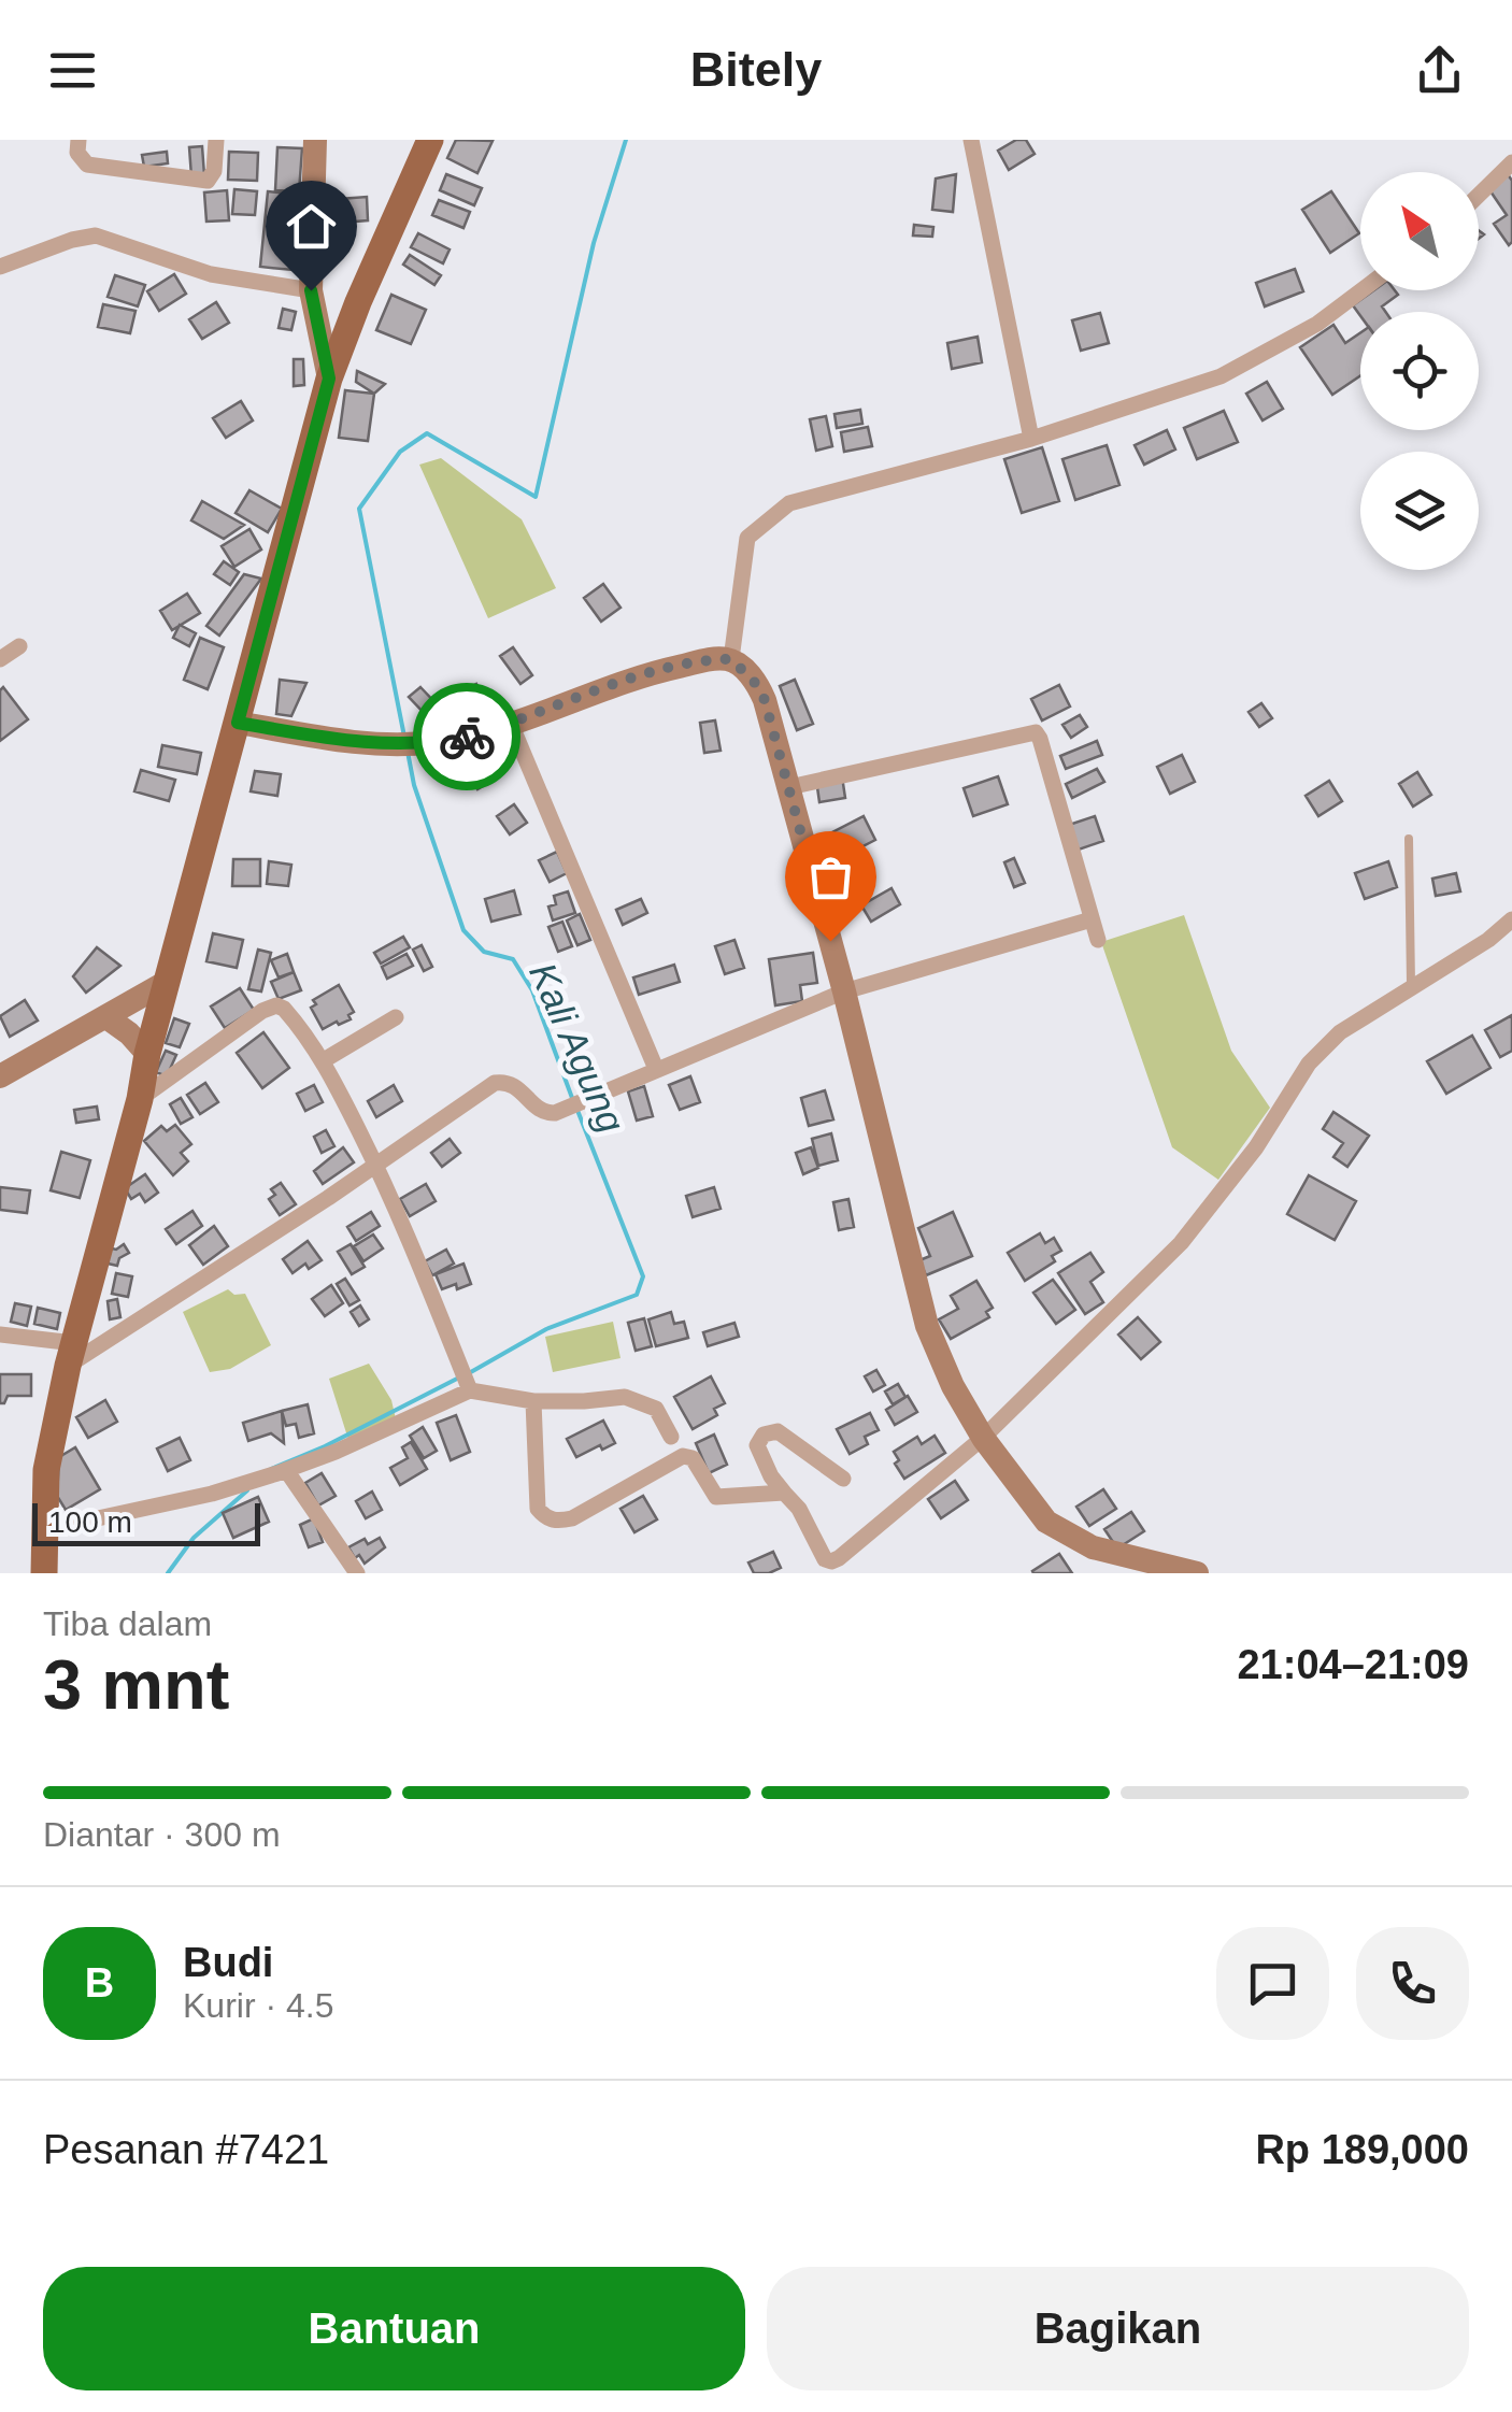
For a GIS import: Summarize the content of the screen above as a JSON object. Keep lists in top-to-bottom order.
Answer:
{
  "water": ["Kali Agung"],
  "scale_bar": "100 m",
  "north": "top left",
  "page": {
    "header": "Bitely",
    "scale": "100 m",
    "heading": ["3 mnt", "Tiba dalam", "21:04–21:09"],
    "panel": [
      "Budi",
      "Kurir · 4.5",
      "Pesanan #7421",
      "Rp 189,000"
    ],
    "bar": "Diantar · 300 m",
    "round": "B",
    "buttons": ["Bantuan", "Bagikan"]
  }
}
